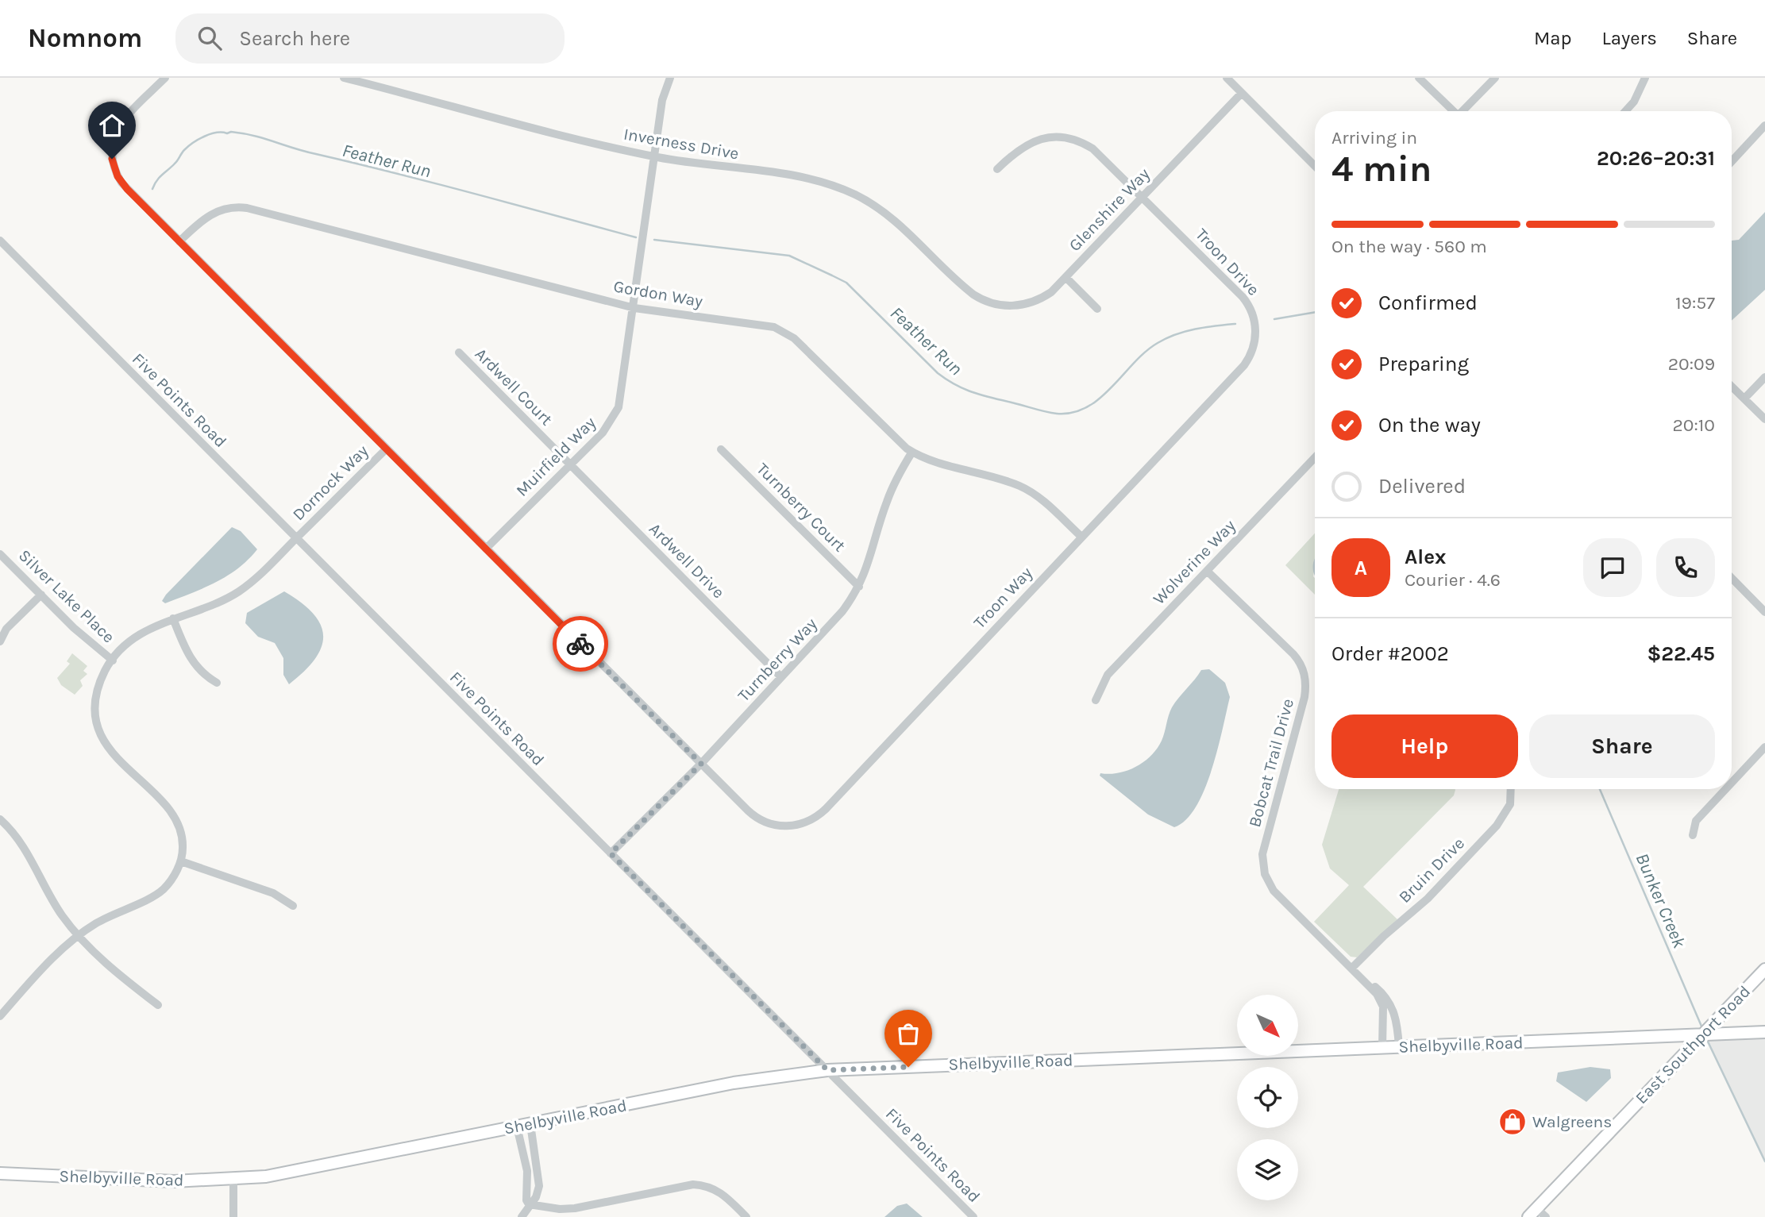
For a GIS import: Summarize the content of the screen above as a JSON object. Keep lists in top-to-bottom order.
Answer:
{
  "streets": {
    "main road": ["Shelbyville Road", "East Southport Road"],
    "street": [
      "Inverness Drive",
      "Glenshire Way",
      "Troon Drive",
      "Gordon Way",
      "Ardwell Court",
      "Five Points Road",
      "Muirfield Way",
      "Dornock Way",
      "Turnberry Court",
      "Ardwell Drive",
      "Wolverine Way",
      "Silver Lake Place",
      "Troon Way",
      "Turnberry Way",
      "Bobcat Trail Drive",
      "Bruin Drive"
    ]
  },
  "crossings": [
    ["Inverness Drive", "Glenshire Way"],
    ["Inverness Drive", "Muirfield Way"],
    ["Glenshire Way", "Troon Drive"],
    ["Troon Drive", "Troon Way"],
    ["Gordon Way", "Muirfield Way"],
    ["Gordon Way", "Troon Way"],
    ["Gordon Way", "Turnberry Way"],
    ["Ardwell Court", "Muirfield Way"],
    ["Ardwell Court", "Ardwell Drive"],
    ["Five Points Road", "Dornock Way"],
    ["Five Points Road", "Turnberry Way"],
    ["Five Points Road", "Shelbyville Road"],
    ["Muirfield Way", "Ardwell Drive"],
    ["Dornock Way", "Silver Lake Place"],
    ["Turnberry Court", "Turnberry Way"],
    ["Ardwell Drive", "Turnberry Way"],
    ["Wolverine Way", "Bobcat Trail Drive"],
    ["Troon Way", "Turnberry Way"],
    ["Bobcat Trail Drive", "Bruin Drive"],
    ["Bobcat Trail Drive", "Shelbyville Road"],
    ["Shelbyville Road", "East Southport Road"]
  ],
  "water": ["Feather Run", "Bunker Creek"],
  "places": {
    "shop": ["Walgreens"]
  },
  "north": "bottom right",
  "page": {
    "header": "Nomnom",
    "search": "Search here",
    "nav": ["Map", "Layers", "Share"],
    "heading": ["4 min", "Arriving in", "20:26–20:31"],
    "panel": [
      "Alex",
      "Courier · 4.6",
      "Order #2002",
      "$22.45"
    ],
    "bar": "On the way · 560 m",
    "list": [
      ["Confirmed", "19:57"],
      ["Preparing", "20:09"],
      ["On the way", "20:10"],
      "Delivered"
    ],
    "round": "A",
    "buttons": ["Help", "Share"]
  }
}
